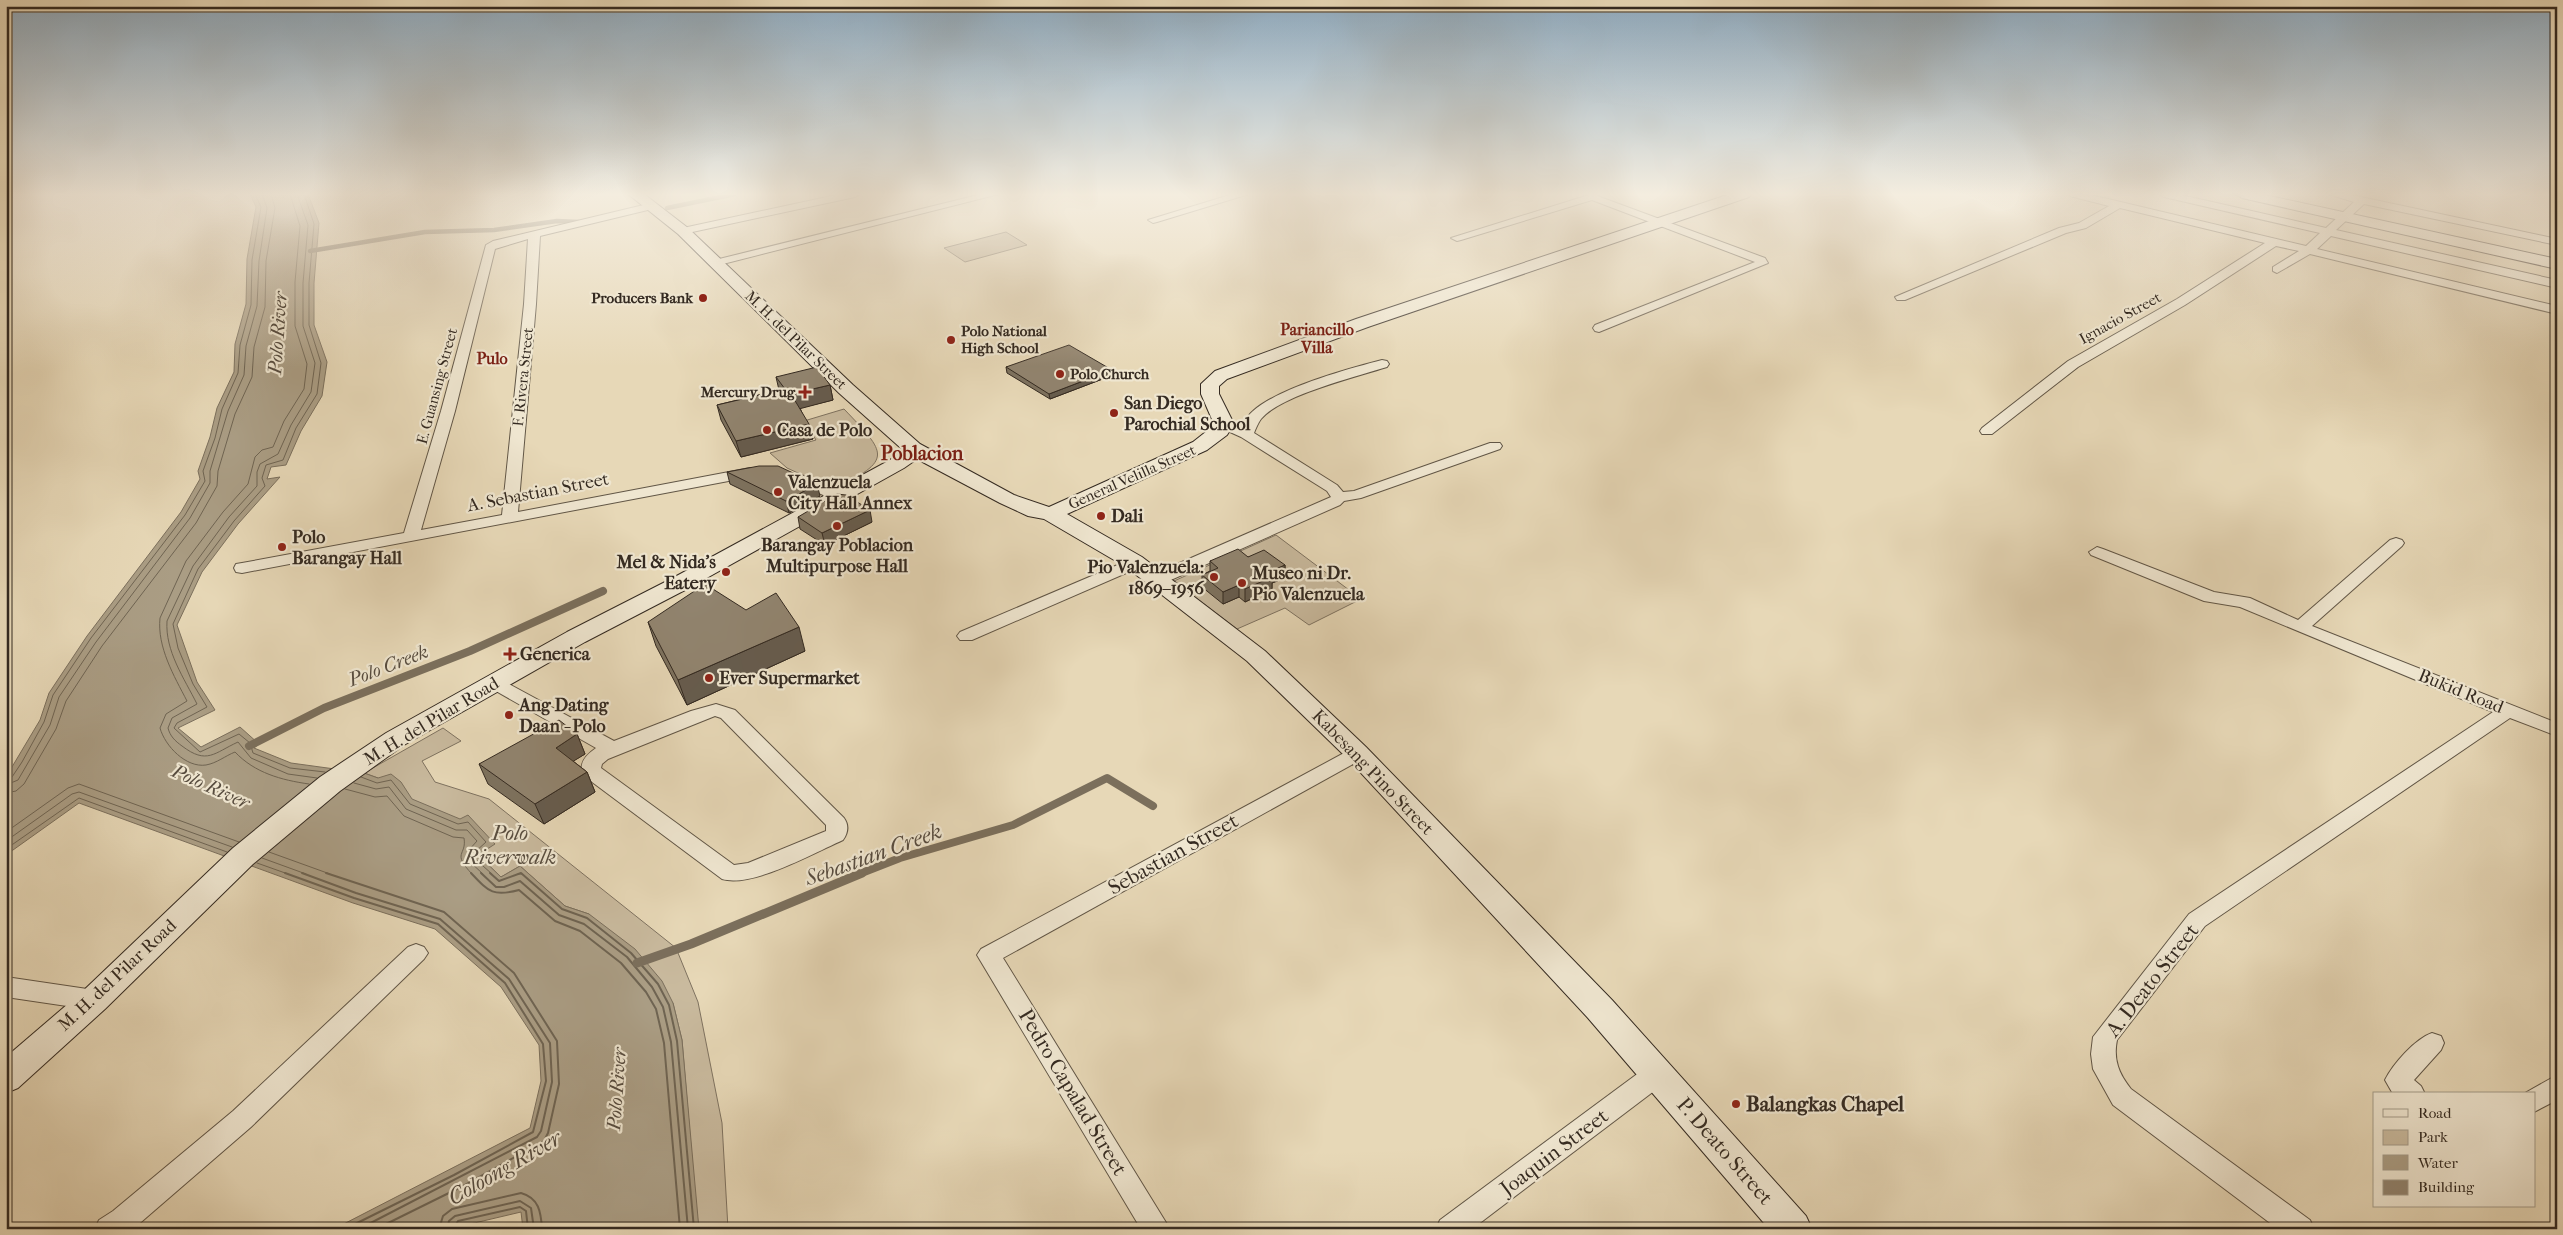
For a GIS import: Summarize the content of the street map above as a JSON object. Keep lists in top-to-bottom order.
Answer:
{
  "streets": {
    "main road": [
      "M. H. del Pilar Street",
      "General Velilla Street",
      "M. H. del Pilar Road",
      "Kabesang Pino Street",
      "P. Deato Street"
    ],
    "street": [
      "Ignacio Street",
      "F. Rivera Street",
      "E. Guansing Street",
      "A. Sebastian Street",
      "Bukid Road",
      "Sebastian Street",
      "A. Deato Street",
      "Pedro Capalad Street",
      "Joaquin Street"
    ]
  },
  "crossings": [
    ["M. H. del Pilar Street", "M. H. del Pilar Road"],
    ["F. Rivera Street", "A. Sebastian Street"],
    ["E. Guansing Street", "A. Sebastian Street"],
    ["General Velilla Street", "Kabesang Pino Street"],
    ["Bukid Road", "A. Deato Street"],
    ["Kabesang Pino Street", "Sebastian Street"],
    ["Kabesang Pino Street", "P. Deato Street"],
    ["Kabesang Pino Street", "Joaquin Street"],
    ["Sebastian Street", "Pedro Capalad Street"],
    ["P. Deato Street", "Joaquin Street"]
  ],
  "districts": ["Pariancillo Villa", "Pulo", "Poblacion"],
  "water": [
    "Polo River",
    "Polo Creek",
    "Sebastian Creek",
    "Coloong River"
  ],
  "parks": ["Polo Riverwalk"],
  "places": {
    "other": [
      "Producers Bank",
      "Polo National High School",
      "Polo Church",
      "San Diego Parochial School",
      "Casa de Polo",
      "Valenzuela City Hall Annex",
      "Dali",
      "Barangay Poblacion Multipurpose Hall",
      "Polo Barangay Hall",
      "Mel & Nida's Eatery",
      "Pio Valenzuela: 1869–1956",
      "Museo ni Dr. Pio Valenzuela",
      "Ever Supermarket",
      "Ang Dating Daan - Polo",
      "Balangkas Chapel"
    ],
    "health": ["Mercury Drug", "Generica"]
  },
  "legend": [
    "Road",
    "Park",
    "Water",
    "Building"
  ]
}
